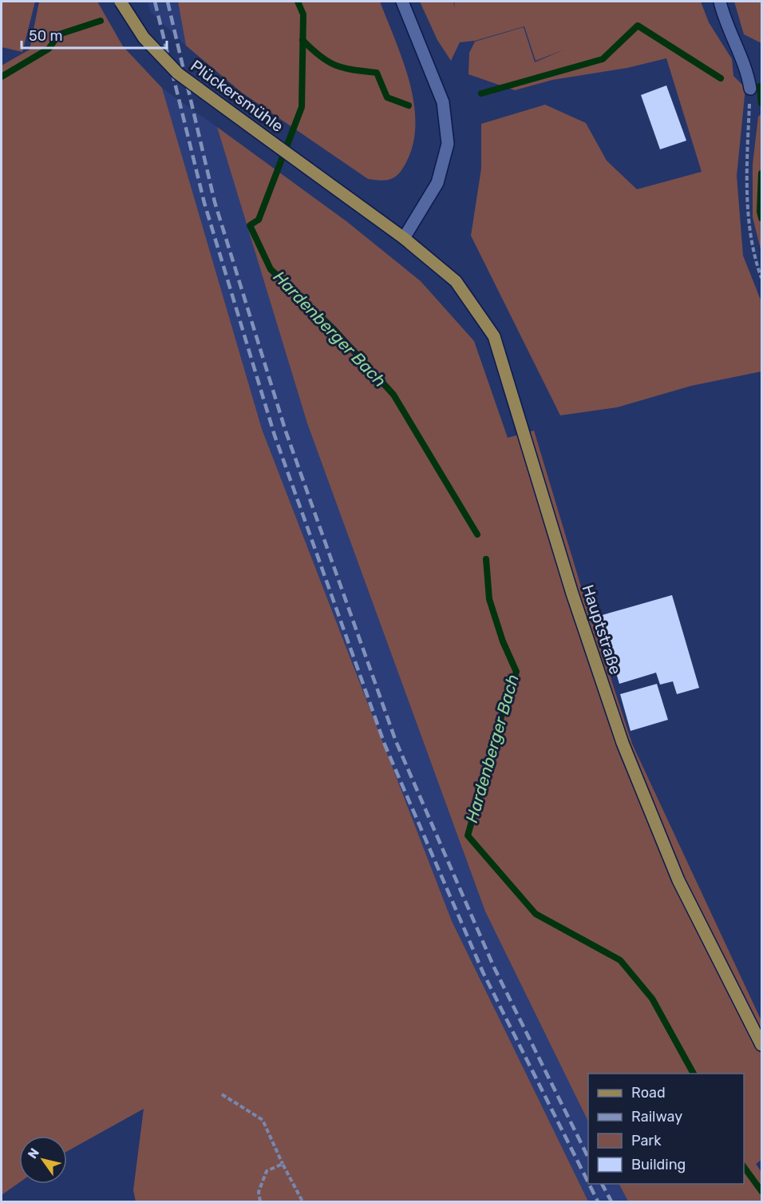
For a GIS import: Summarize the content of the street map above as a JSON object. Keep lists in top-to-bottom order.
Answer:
{
  "streets": {
    "main road": ["Plückersmühle", "Hauptstraße"]
  },
  "crossings": [
    ["Plückersmühle", "Hauptstraße"]
  ],
  "water": ["Hardenberger Bach"],
  "legend": [
    "Road",
    "Railway",
    "Park",
    "Building"
  ],
  "scale_bar": "50 m",
  "north": "top left"
}
